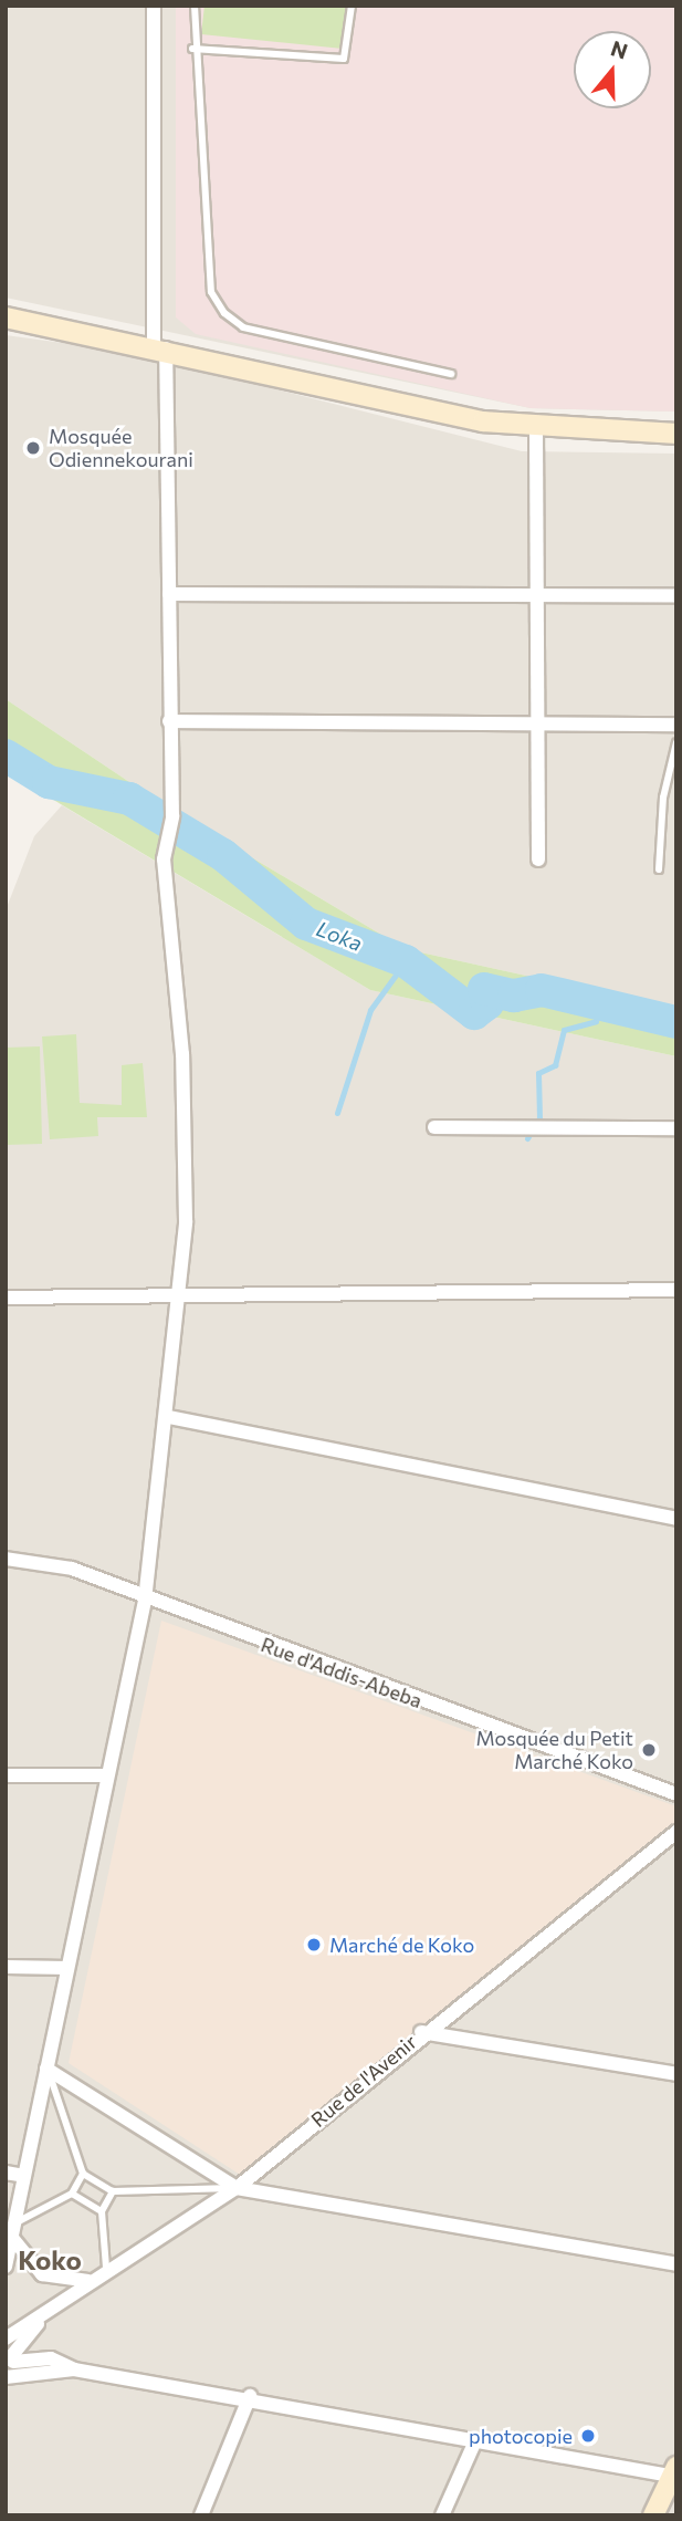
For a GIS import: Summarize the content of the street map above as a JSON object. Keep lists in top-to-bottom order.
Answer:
{
  "streets": {
    "street": ["Rue d'Addis-Abeba", "Rue de l'Avenir"]
  },
  "districts": ["Koko"],
  "water": ["Loka"],
  "places": [
    "Mosquée Odiennekourani",
    "Mosquée du Petit Marché Koko",
    "Marché de Koko",
    "photocopie"
  ],
  "north": "top"
}
